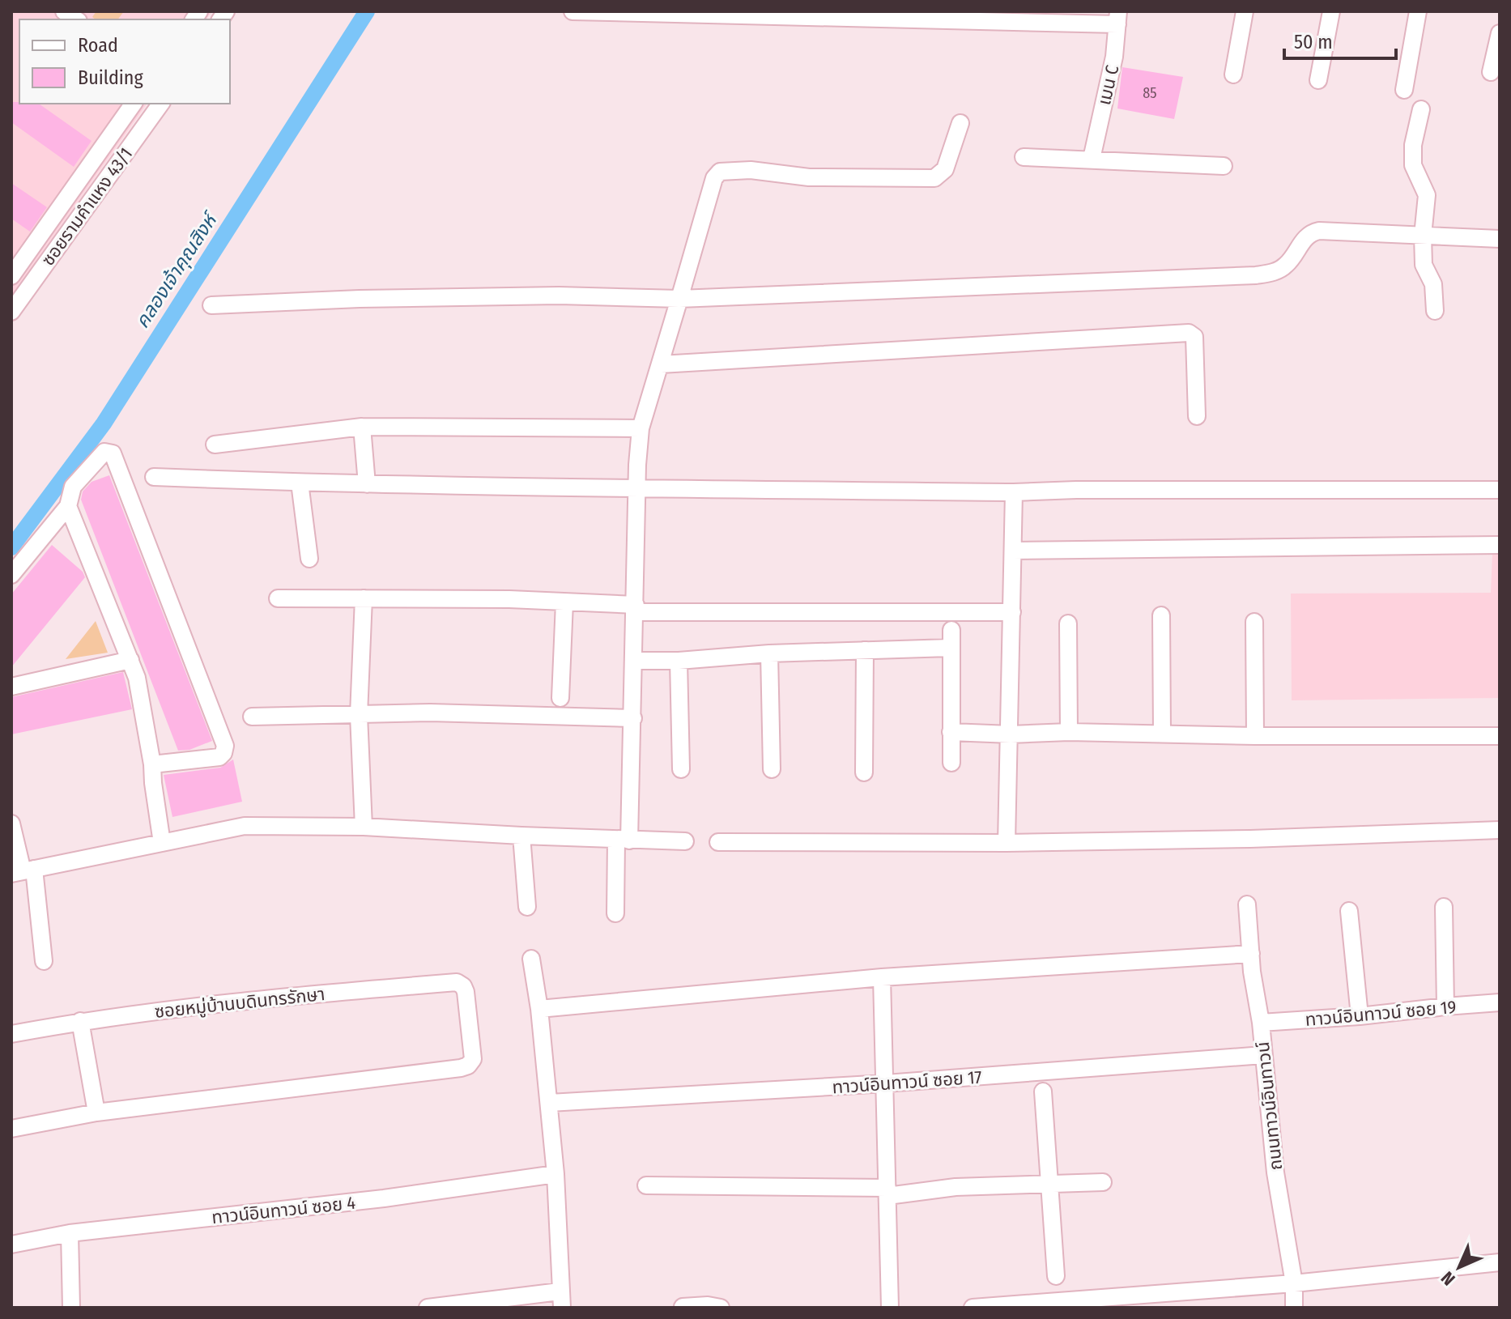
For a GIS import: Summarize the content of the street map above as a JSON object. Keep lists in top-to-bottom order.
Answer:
{
  "streets": {
    "street": [
      "เมน C",
      "ซอยรามคำแหง 43/1",
      "ซอยหมู่บ้านบดินทรรักษา",
      "ทาวน์อินทาวน์ ซอย 19",
      "ทาวน์อินทาวน์ ซอย 17",
      "ถนนทาวน์อินทาวน์",
      "ทาวน์อินทาวน์ ซอย 4"
    ]
  },
  "crossings": [
    ["ทาวน์อินทาวน์ ซอย 19", "ถนนทาวน์อินทาวน์"],
    ["ทาวน์อินทาวน์ ซอย 17", "ถนนทาวน์อินทาวน์"]
  ],
  "water": ["คลองเจ้าคุณสิงห์"],
  "house_numbers": ["85"],
  "legend": ["Road", "Building"],
  "scale_bar": "50 m",
  "north": "bottom left"
}
